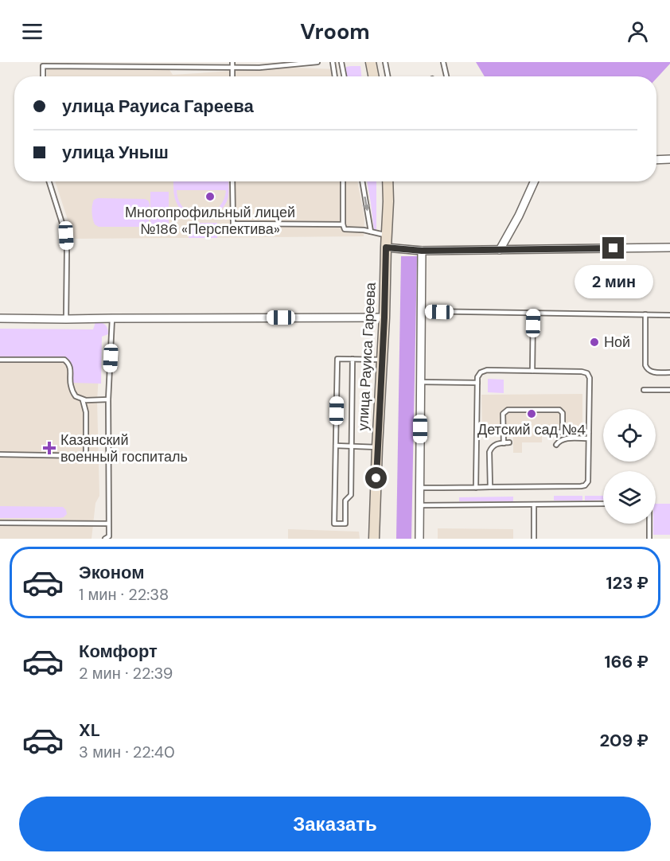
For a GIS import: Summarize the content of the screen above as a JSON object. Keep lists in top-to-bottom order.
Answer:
{
  "streets": {
    "street": ["улица Рауиса Гареева"]
  },
  "places": {
    "other": ["Многопрофильный лицей №186 «Перспектива»", "Ной", "Детский сад №4"],
    "health": ["Казанский военный госпиталь"]
  },
  "page": {
    "header": "Vroom",
    "banner": ["улица Рауиса Гареева", "улица Уныш"],
    "bubble": "2 мин",
    "list": [
      {
        "name": "Эконом",
        "note": "1 мин · 22:38",
        "value": "123 ₽"
      },
      {
        "name": "Комфорт",
        "note": "2 мин · 22:39",
        "value": "166 ₽"
      },
      {
        "name": "XL",
        "note": "3 мин · 22:40",
        "value": "209 ₽"
      }
    ],
    "buttons": "Заказать"
  }
}
